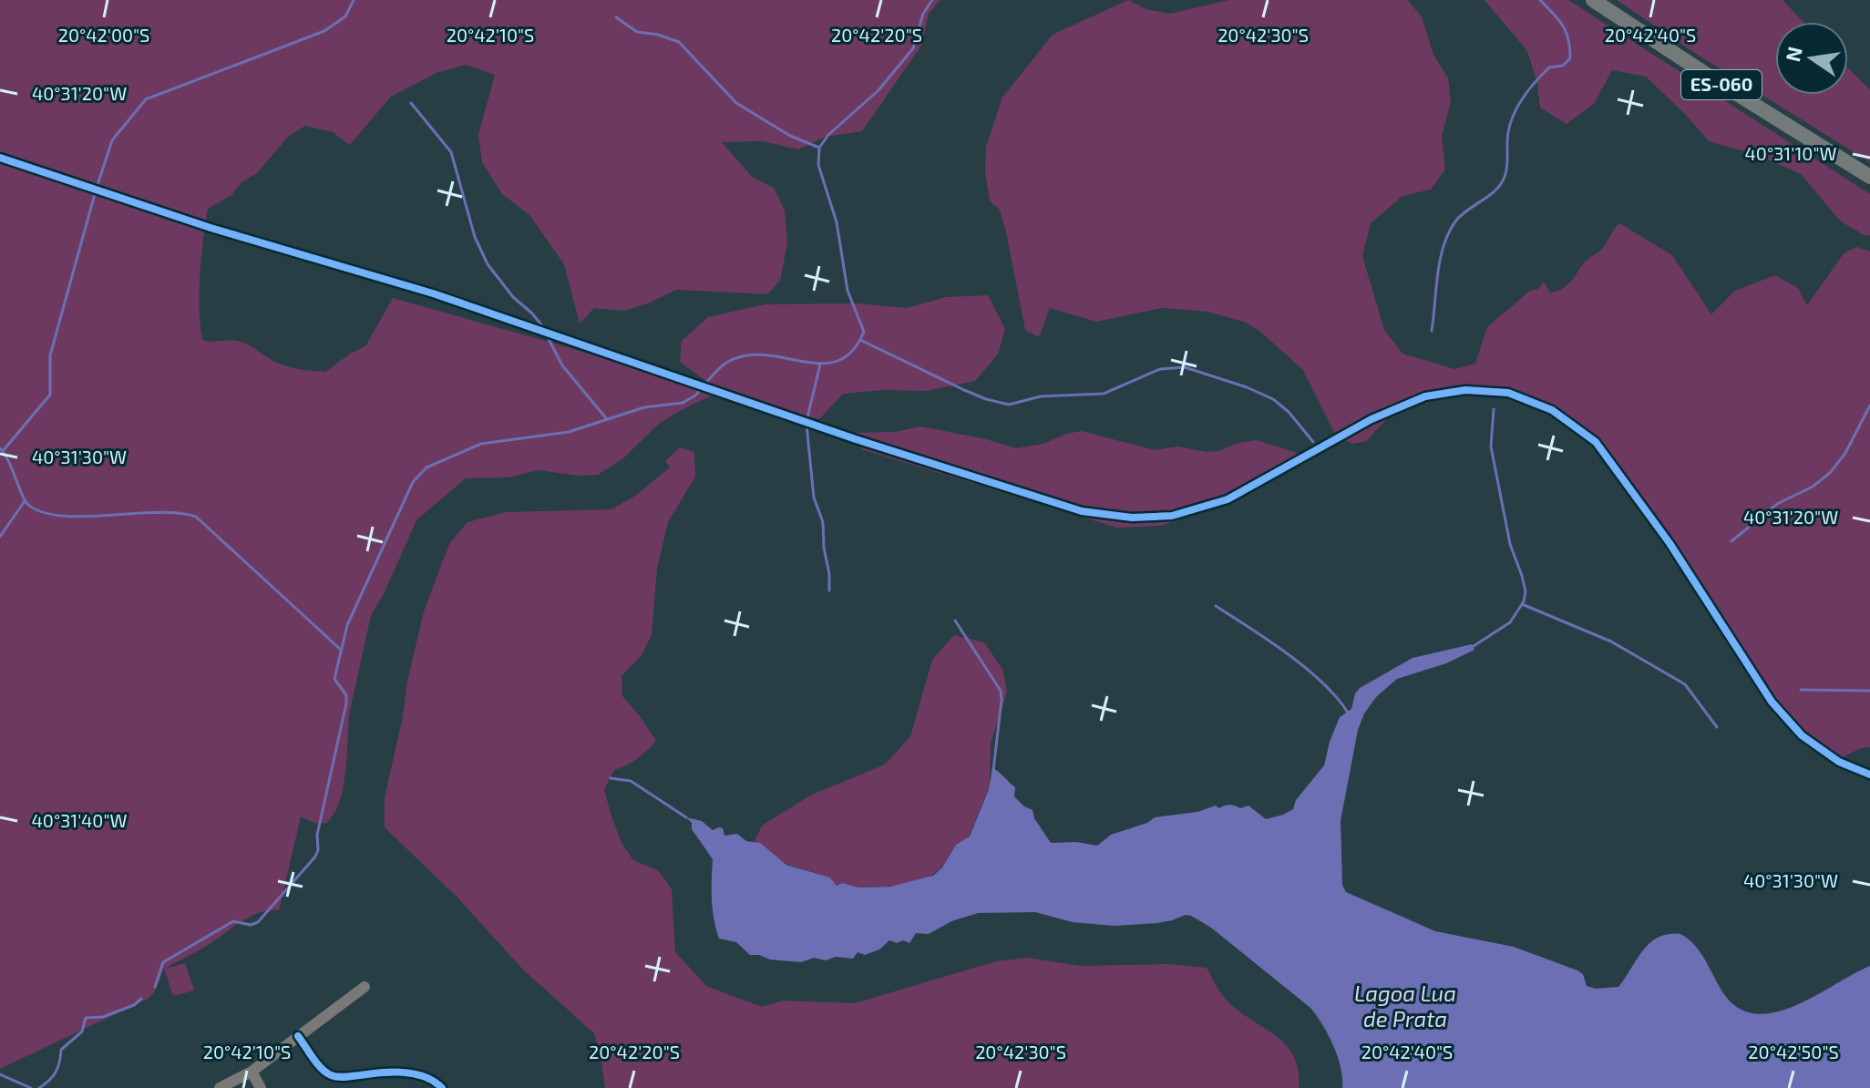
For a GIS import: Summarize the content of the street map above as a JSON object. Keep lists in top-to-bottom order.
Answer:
{
  "streets": {
    "main road": ["ES-060"]
  },
  "water": ["Lagoa Lua de Prata"],
  "north": "left",
  "coordinates": [
    "20°42'10\"S",
    "20°42'20\"S",
    "20°42'30\"S",
    "20°42'40\"S",
    "20°42'00\"S",
    "40°31'20\"W",
    "40°31'10\"W",
    "40°31'30\"W",
    "40°31'40\"W",
    "20°42'50\"S"
  ]
}
